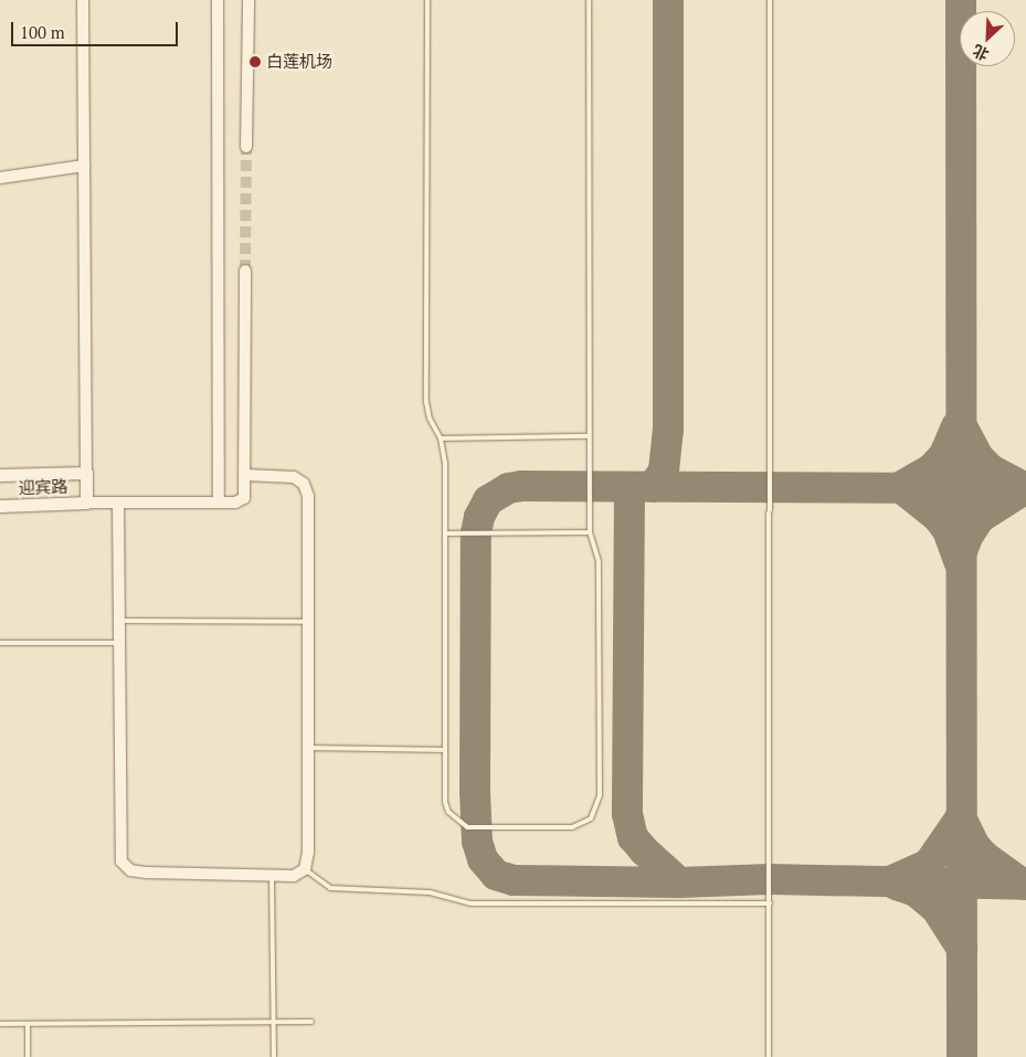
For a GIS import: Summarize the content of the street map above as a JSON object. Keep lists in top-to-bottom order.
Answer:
{
  "streets": {
    "main road": ["迎宾路"]
  },
  "places": ["白莲机场"],
  "scale_bar": "100 m",
  "north": "bottom left"
}
